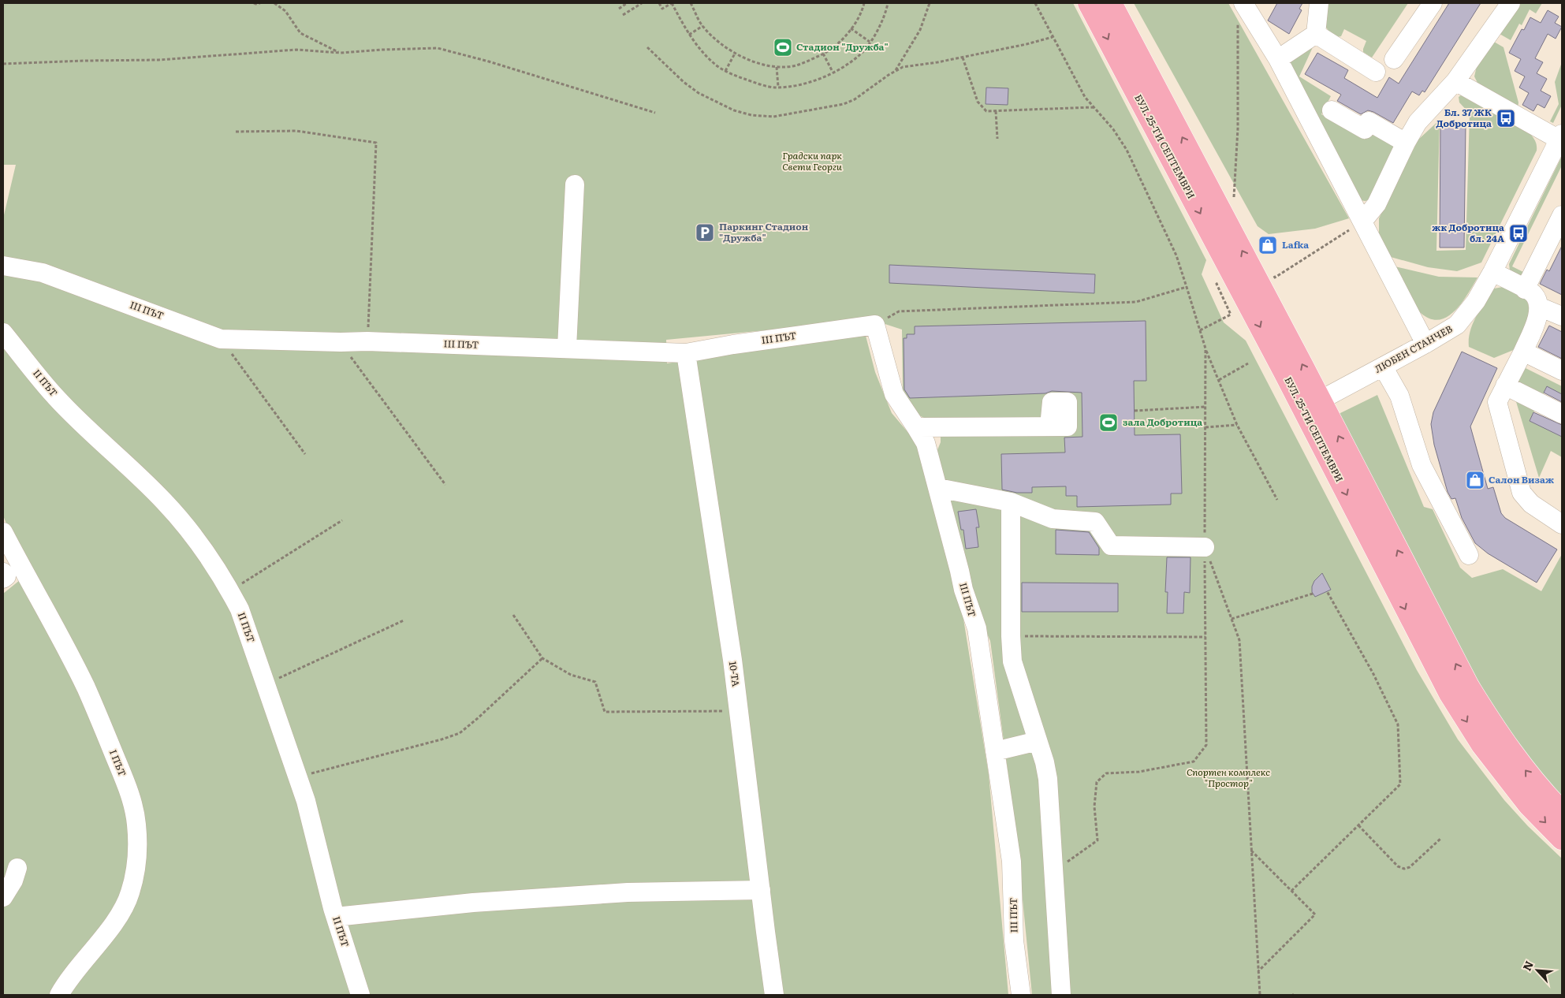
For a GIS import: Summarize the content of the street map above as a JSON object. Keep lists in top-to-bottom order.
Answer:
{
  "streets": {
    "main road": ["БУЛ. 25-ТИ СЕПТЕМВРИ"],
    "street": [
      "ІІІ ПЪТ",
      "ЛЮБЕН СТАНЧЕВ",
      "ІІ ПЪТ",
      "10-ТА",
      "І ПЪТ"
    ]
  },
  "crossings": [
    ["БУЛ. 25-ТИ СЕПТЕМВРИ", "ЛЮБЕН СТАНЧЕВ"],
    ["ІІІ ПЪТ", "10-ТА"]
  ],
  "parks": ["Градски парк Свети Георги", "Спортен комплекс \"Простор\""],
  "places": {
    "sports": ["Стадион \"Дружба\"", "зала Добротица"],
    "bus stop": ["Бл. 37 ЖК Добротица", "жк Добротица бл. 24А"],
    "parking": ["Паркинг Стадион \"Дружба\""],
    "shop": ["Lafka", "Салон Визаж"]
  },
  "north": "top left"
}
